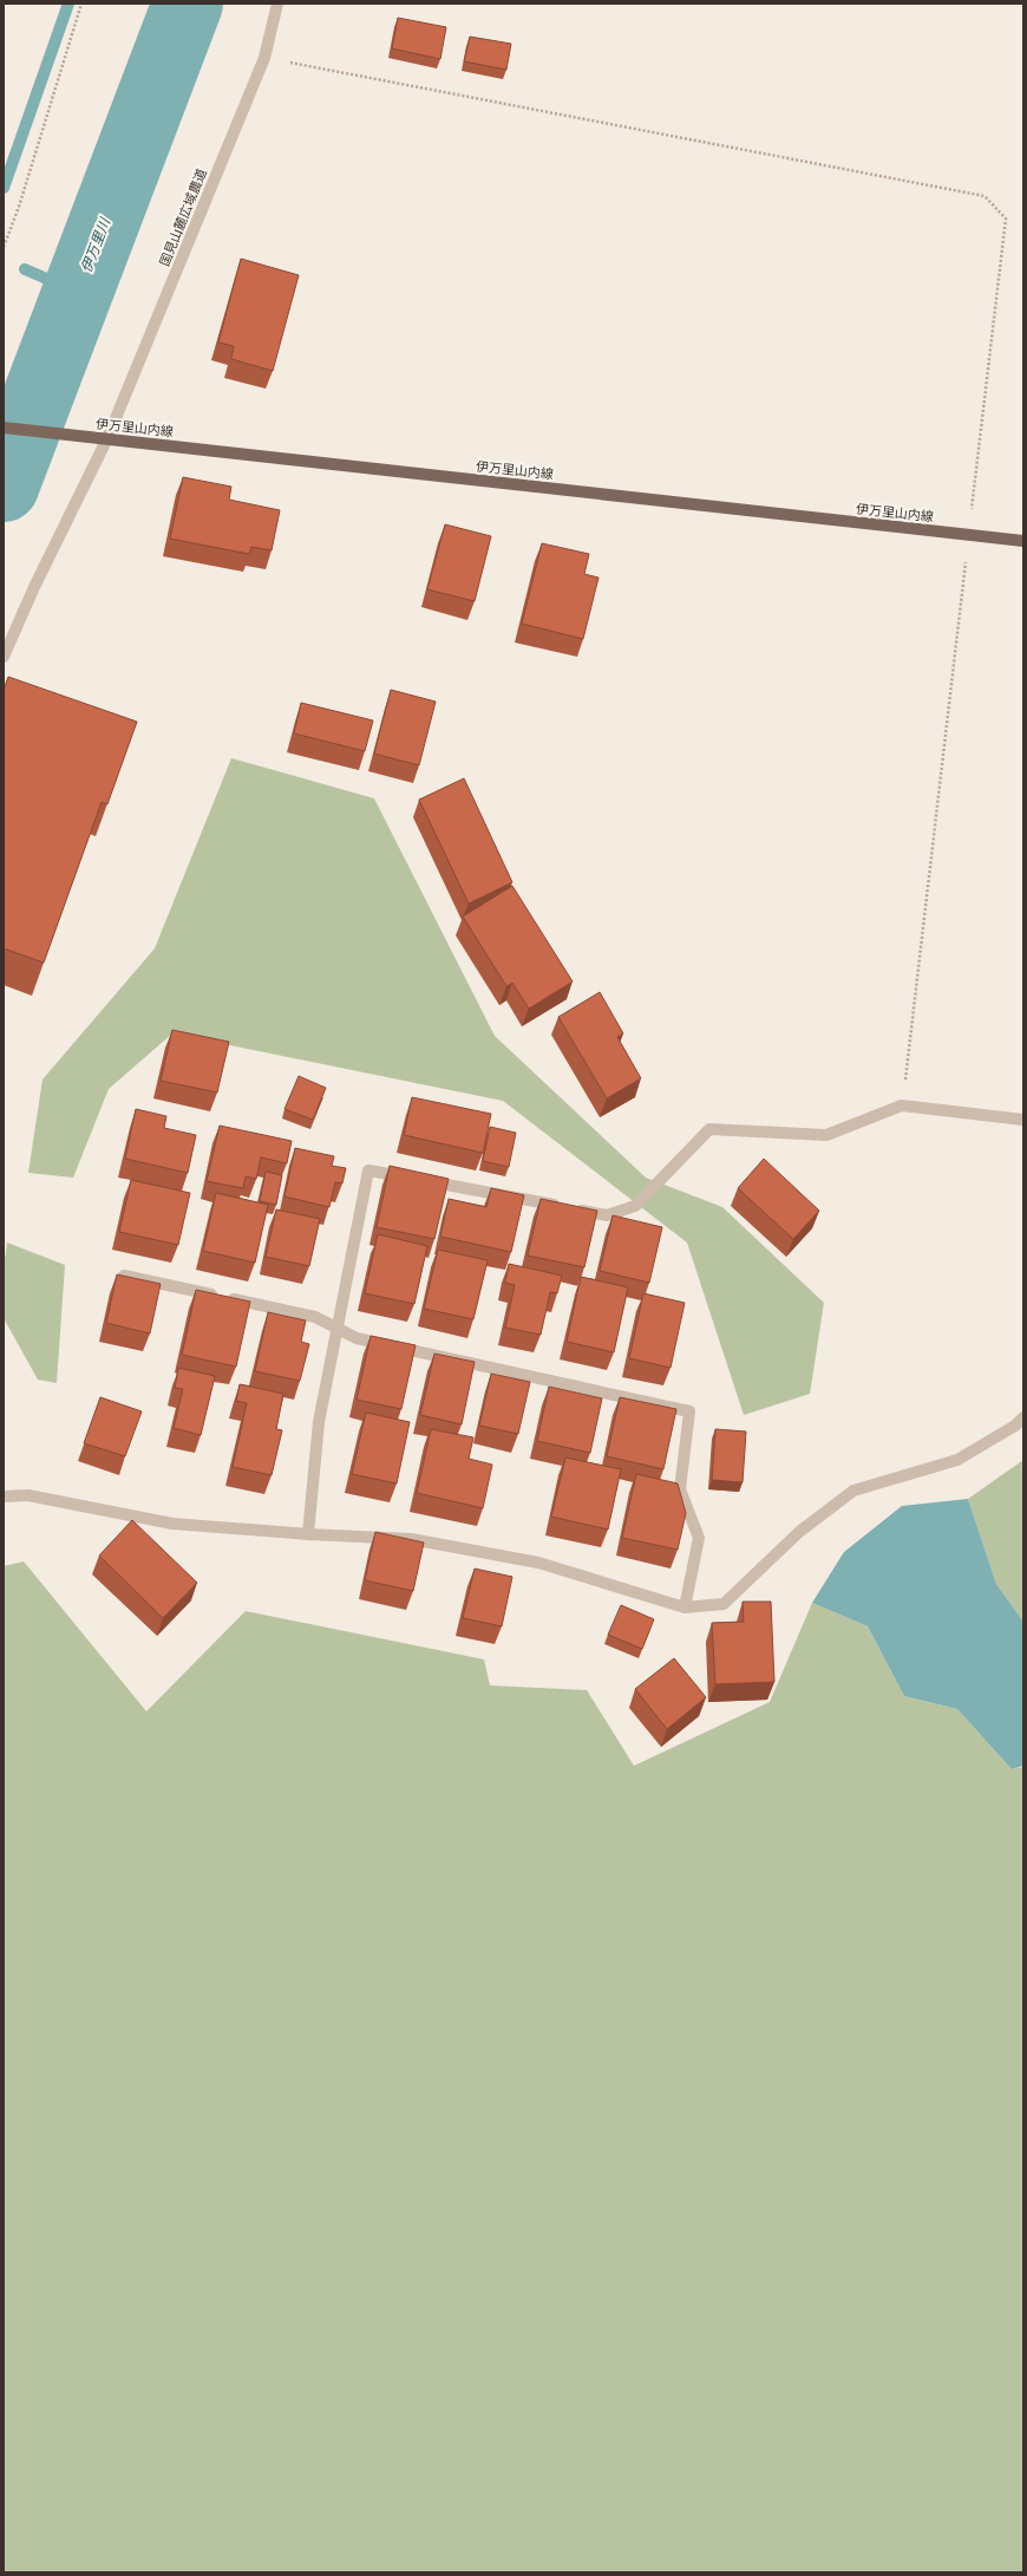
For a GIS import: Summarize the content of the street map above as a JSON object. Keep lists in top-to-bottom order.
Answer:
{
  "streets": {
    "main road": ["伊万里山内線"],
    "street": ["国見山麓広域農道"]
  },
  "crossings": [
    ["国見山麓広域農道", "伊万里山内線"]
  ],
  "water": ["伊万里川"]
}
